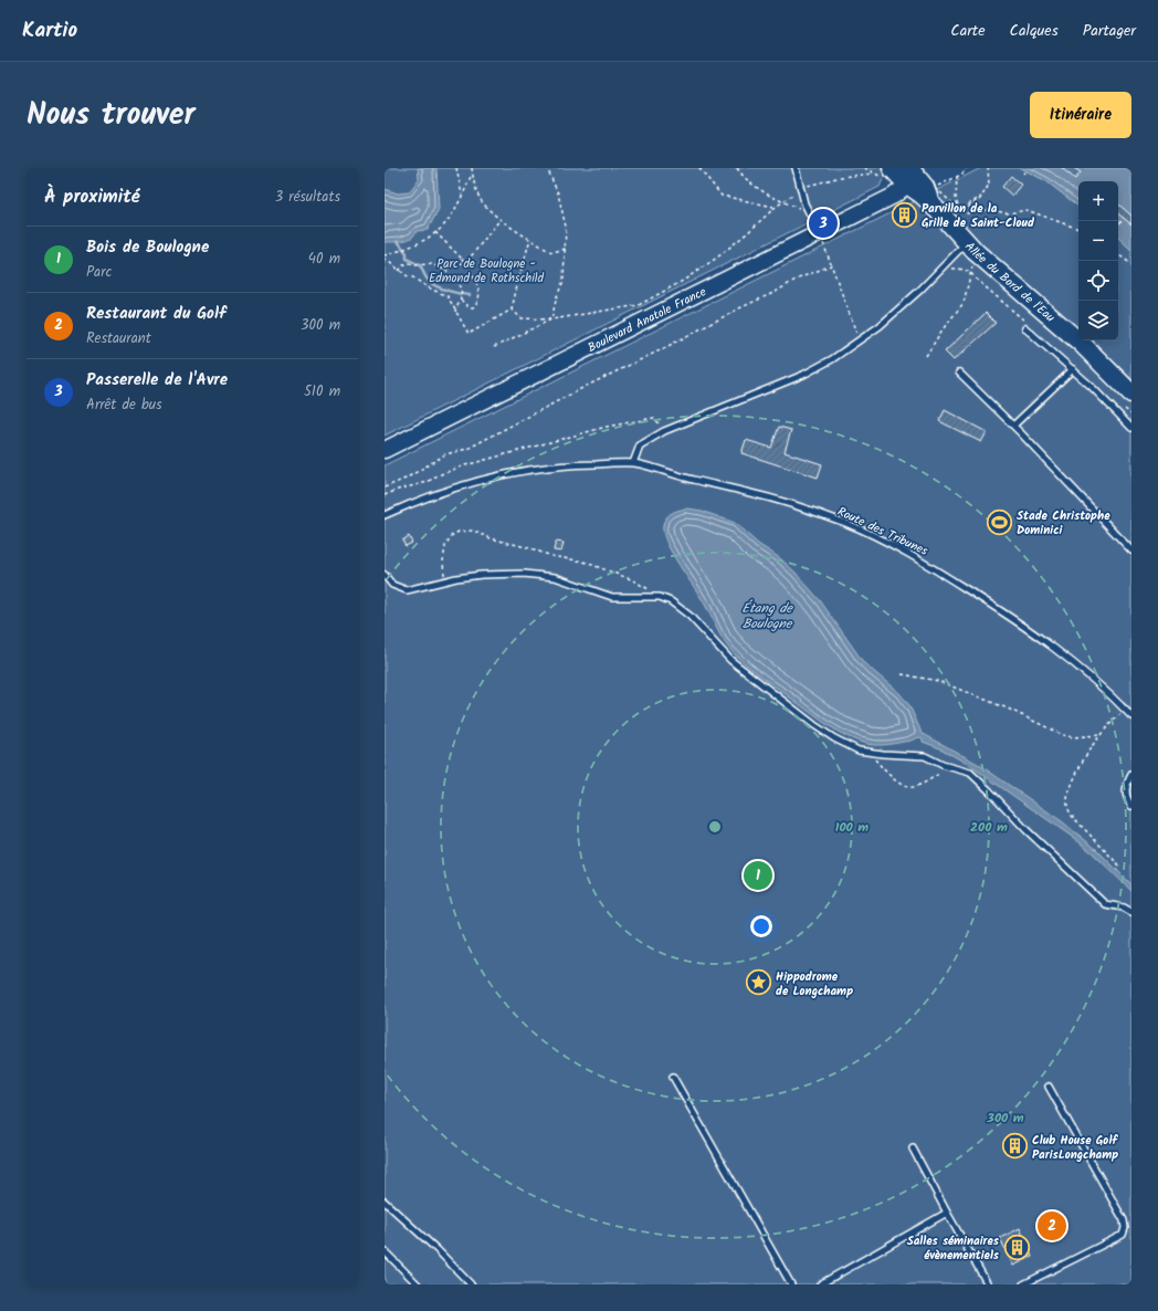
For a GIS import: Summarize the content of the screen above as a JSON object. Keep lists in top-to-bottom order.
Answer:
{
  "streets": {
    "main road": ["Allée du Bord de l'Eau", "Boulevard Anatole France"],
    "lane": ["Route des Tribunes"]
  },
  "crossings": [
    ["Allée du Bord de l'Eau", "Boulevard Anatole France"]
  ],
  "water": ["Étang de Boulogne"],
  "parks": ["Parc de Boulogne - Edmond de Rothschild"],
  "places": {
    "building": ["Parvillon de la Grille de Saint-Cloud", "Club House Golf ParisLongchamp", "Salles séminaires évènementiels"],
    "sports": ["Stade Christophe Dominici"],
    "place": ["Hippodrome de Longchamp"]
  },
  "page": {
    "header": "Kartio",
    "nav": ["Carte", "Calques", "Partager"],
    "title": "Nous trouver",
    "buttons": "Itinéraire",
    "heading": ["À proximité", "3 résultats"],
    "map_buttons": ["+", "−"],
    "pins": ["3", "1", "2"],
    "list": [
      {
        "mark": "1",
        "name": "Bois de Boulogne",
        "note": "Parc",
        "value": "40 m"
      },
      {
        "mark": "2",
        "name": "Restaurant du Golf",
        "note": "Restaurant",
        "value": "300 m"
      },
      {
        "mark": "3",
        "name": "Passerelle de l'Avre",
        "note": "Arrêt de bus",
        "value": "510 m"
      }
    ]
  },
  "rings": ["100 m", "200 m", "300 m"]
}
